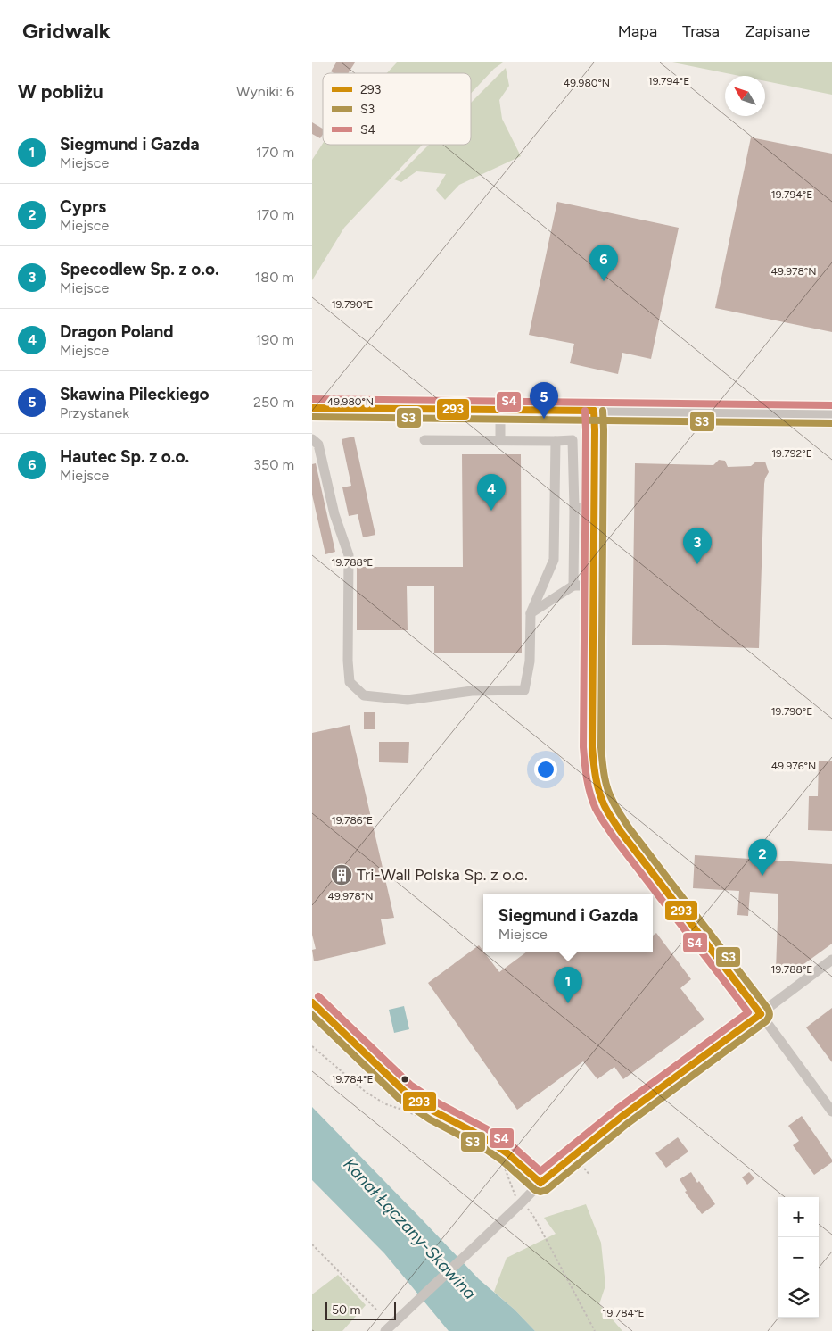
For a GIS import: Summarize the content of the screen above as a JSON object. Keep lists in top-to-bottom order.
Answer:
{
  "water": ["Kanał Łączany-Skawina"],
  "places": {
    "building": ["Tri-Wall Polska Sp. z o.o."]
  },
  "lines": ["transit line S4", "transit line 293", "transit line S3"],
  "legend": ["293", "S3", "S4"],
  "scale_bar": "50 m",
  "north": "top left",
  "page": {
    "header": "Gridwalk",
    "nav": ["Mapa", "Trasa", "Zapisane"],
    "heading": ["W pobliżu", "Wyniki: 6"],
    "list": [
      {
        "mark": "1",
        "name": "Siegmund i Gazda",
        "note": "Miejsce",
        "value": "170 m"
      },
      {
        "mark": "2",
        "name": "Cyprs",
        "note": "Miejsce",
        "value": "170 m"
      },
      {
        "mark": "3",
        "name": "Specodlew Sp. z o.o.",
        "note": "Miejsce",
        "value": "180 m"
      },
      {
        "mark": "4",
        "name": "Dragon Poland",
        "note": "Miejsce",
        "value": "190 m"
      },
      {
        "mark": "5",
        "name": "Skawina Pileckiego",
        "note": "Przystanek",
        "value": "250 m"
      },
      {
        "mark": "6",
        "name": "Hautec Sp. z o.o.",
        "note": "Miejsce",
        "value": "350 m"
      }
    ],
    "pins": [
      "6",
      "5",
      "4",
      "3",
      "2",
      "1"
    ],
    "popup": ["Siegmund i Gazda", "Miejsce"],
    "map_buttons": ["+", "−"],
    "scale": "50 m"
  },
  "coordinates": [
    "19.794°E",
    "49.980°N",
    "49.978°N",
    "19.790°E",
    "19.792°E",
    "19.788°E",
    "49.976°N",
    "19.786°E",
    "19.784°E"
  ]
}
